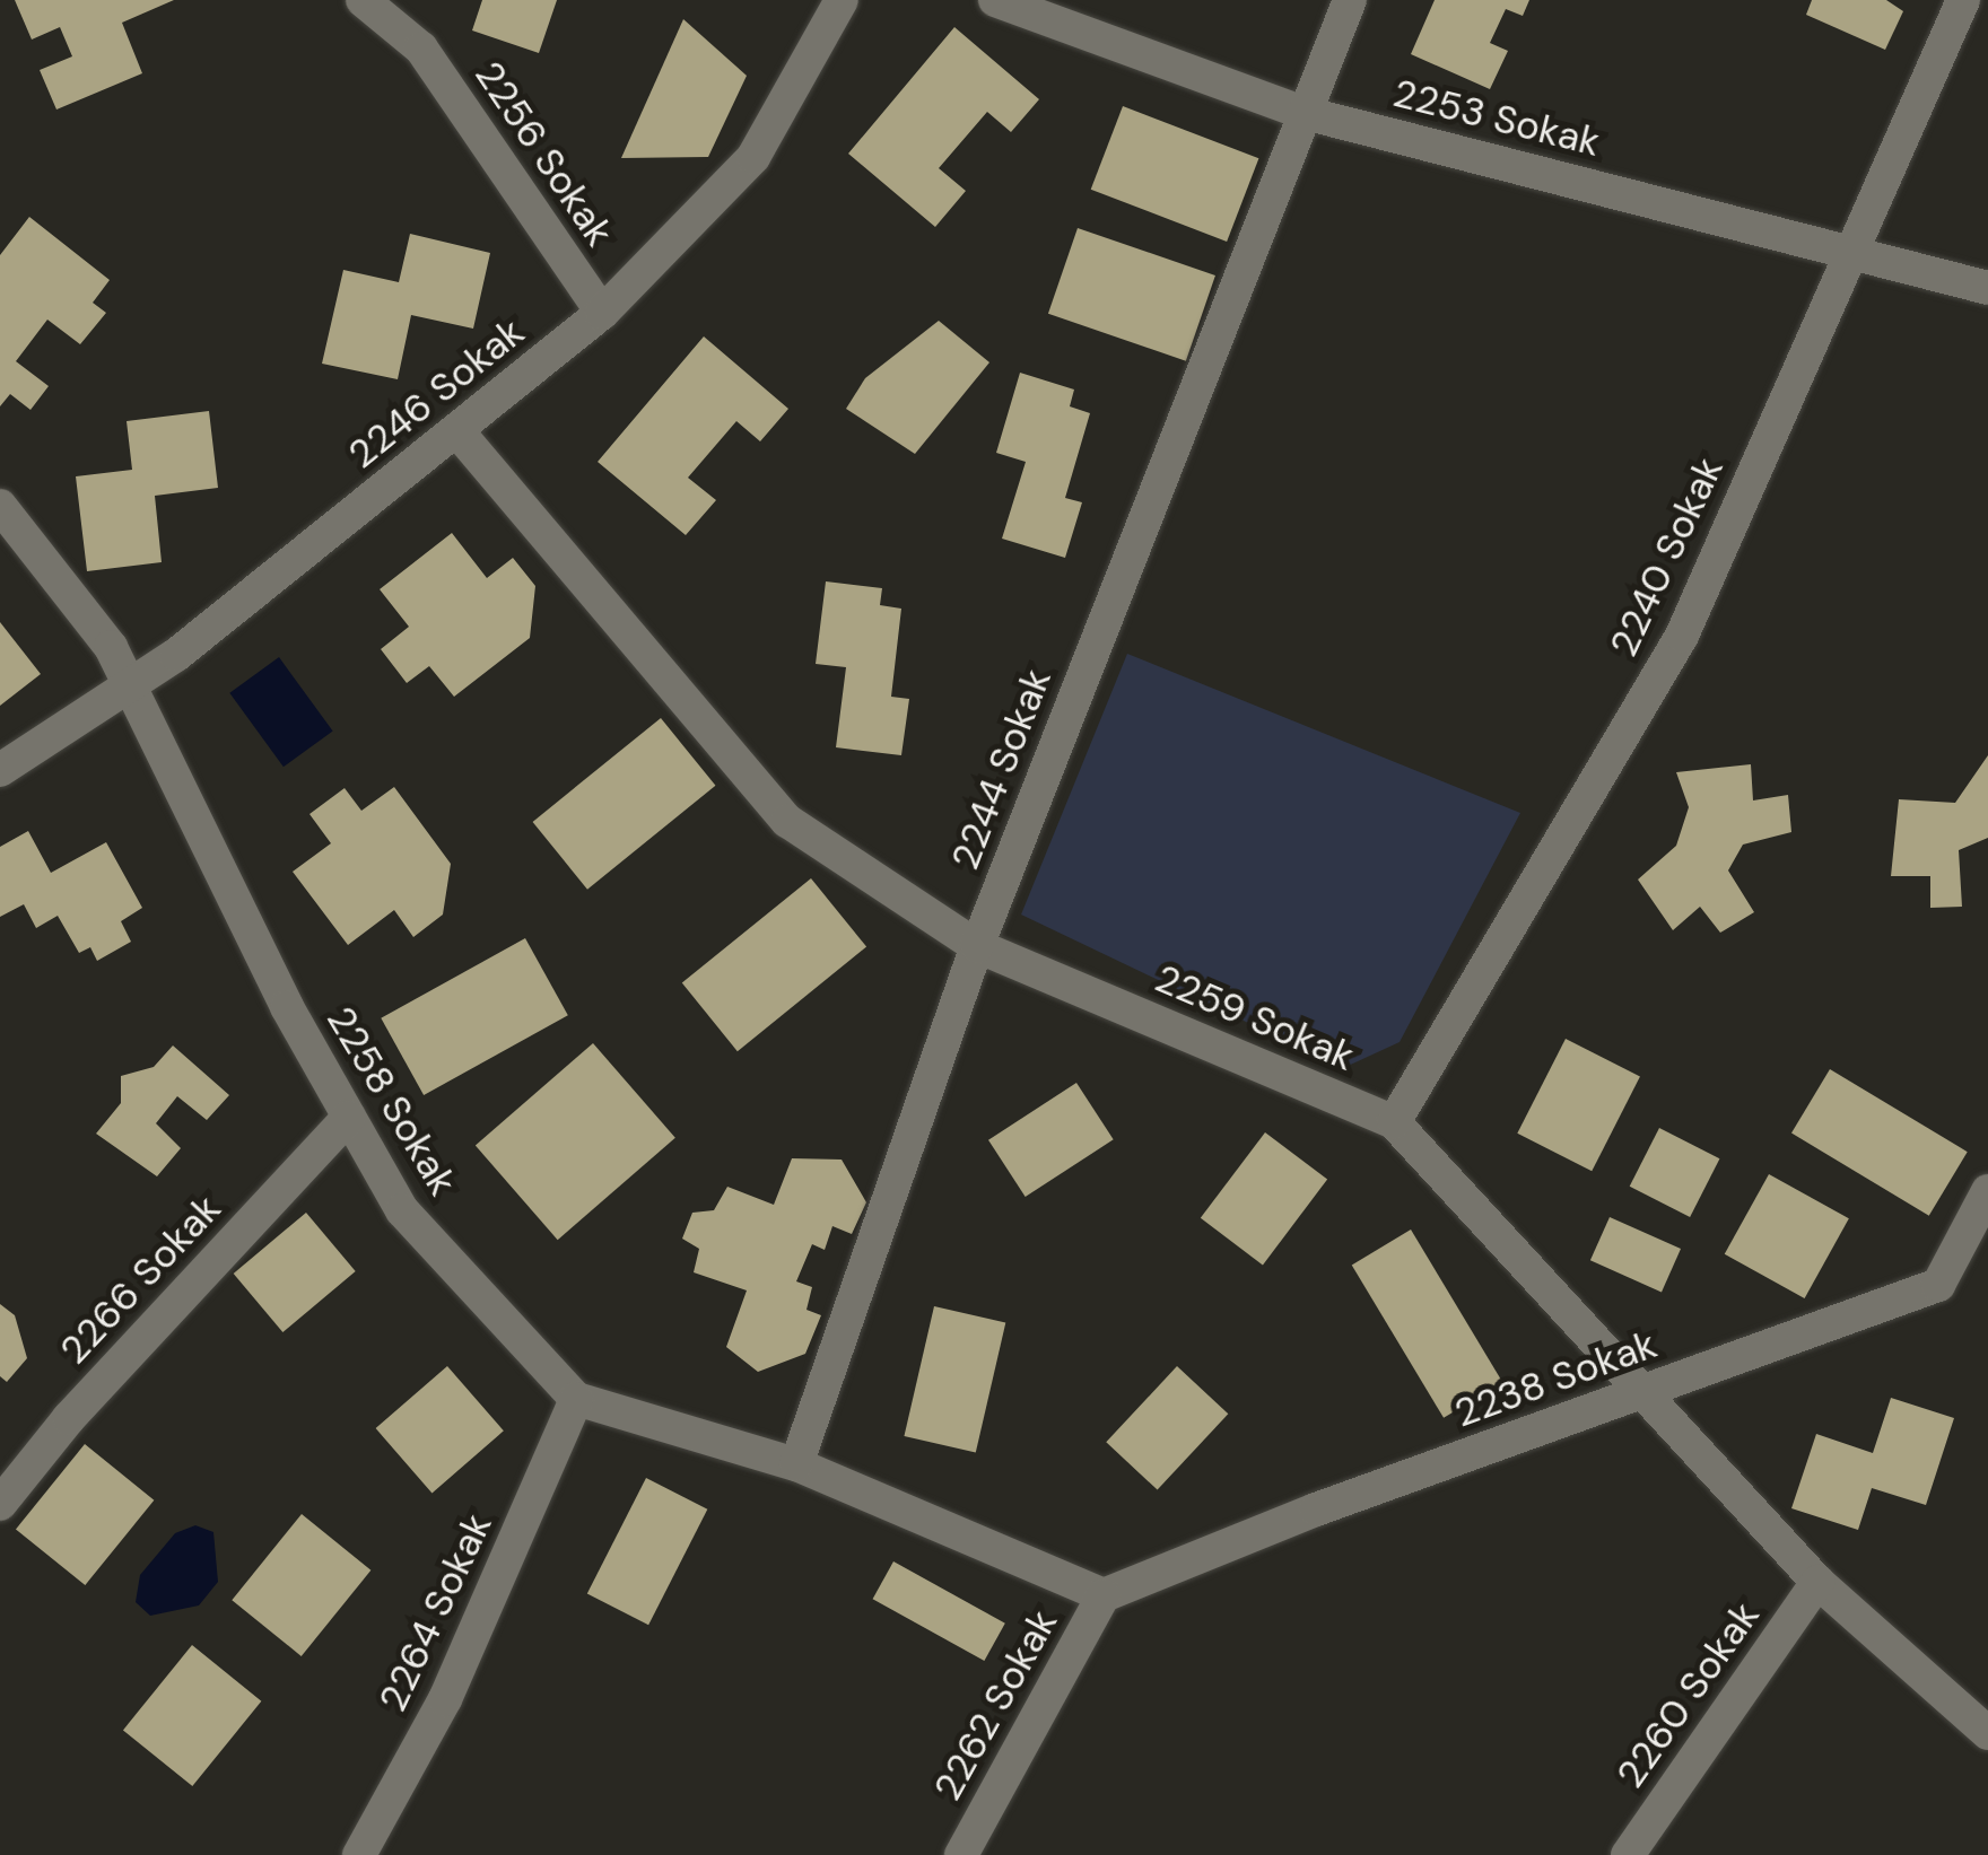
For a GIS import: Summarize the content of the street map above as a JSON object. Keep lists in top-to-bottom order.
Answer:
{
  "streets": {
    "street": [
      "2253 Sokak",
      "2256 Sokak",
      "2246 Sokak",
      "2240 Sokak",
      "2244 Sokak",
      "2259 Sokak",
      "2258 Sokak",
      "2266 Sokak",
      "2238 Sokak",
      "2264 Sokak",
      "2260 Sokak",
      "2262 Sokak"
    ]
  },
  "crossings": [
    ["2253 Sokak", "2240 Sokak"],
    ["2253 Sokak", "2244 Sokak"],
    ["2256 Sokak", "2246 Sokak"],
    ["2246 Sokak", "2259 Sokak"],
    ["2246 Sokak", "2258 Sokak"],
    ["2240 Sokak", "2259 Sokak"],
    ["2244 Sokak", "2259 Sokak"],
    ["2259 Sokak", "2238 Sokak"],
    ["2259 Sokak", "2260 Sokak"],
    ["2258 Sokak", "2266 Sokak"],
    ["2258 Sokak", "2264 Sokak"],
    ["2238 Sokak", "2262 Sokak"]
  ]
}
